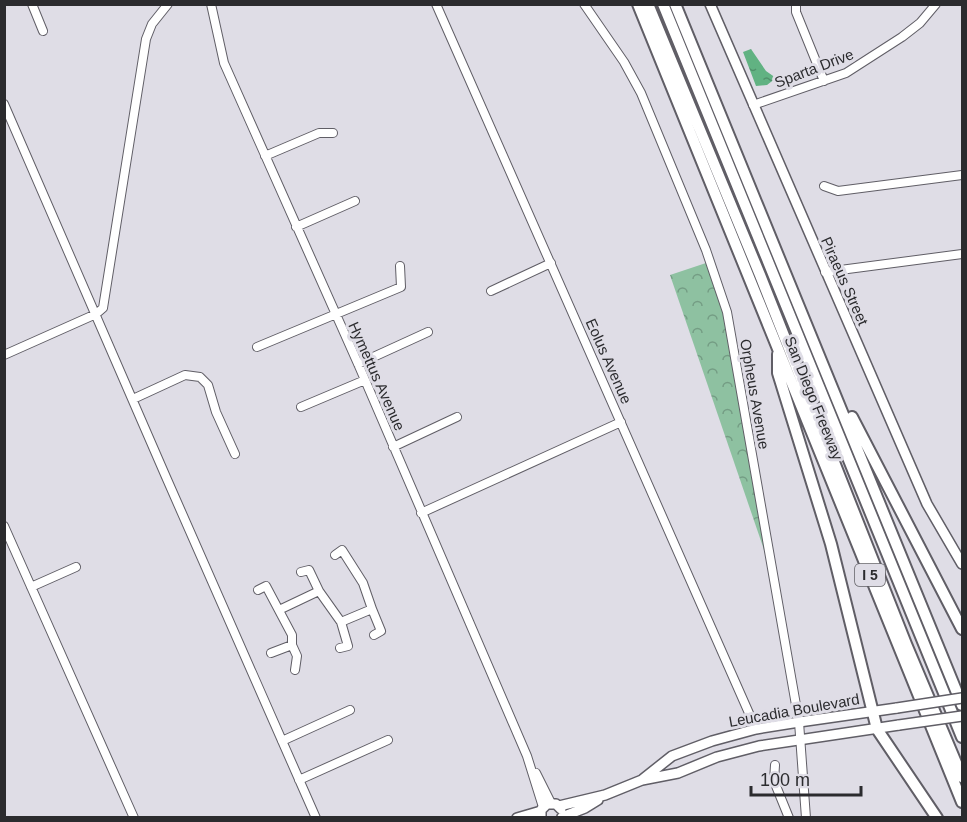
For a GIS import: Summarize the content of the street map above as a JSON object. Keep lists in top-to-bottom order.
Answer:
{
  "streets": {
    "highway": ["San Diego Freeway", "I 5"],
    "main road": ["Piraeus Street", "Leucadia Boulevard"],
    "street": [
      "Sparta Drive",
      "Eolus Avenue",
      "Hymettus Avenue",
      "Orpheus Avenue"
    ]
  },
  "crossings": [
    ["Sparta Drive", "Piraeus Street"],
    ["Eolus Avenue", "Leucadia Boulevard"],
    ["Hymettus Avenue", "Leucadia Boulevard"],
    ["Orpheus Avenue", "Leucadia Boulevard"]
  ],
  "scale_bar": "100 m"
}
